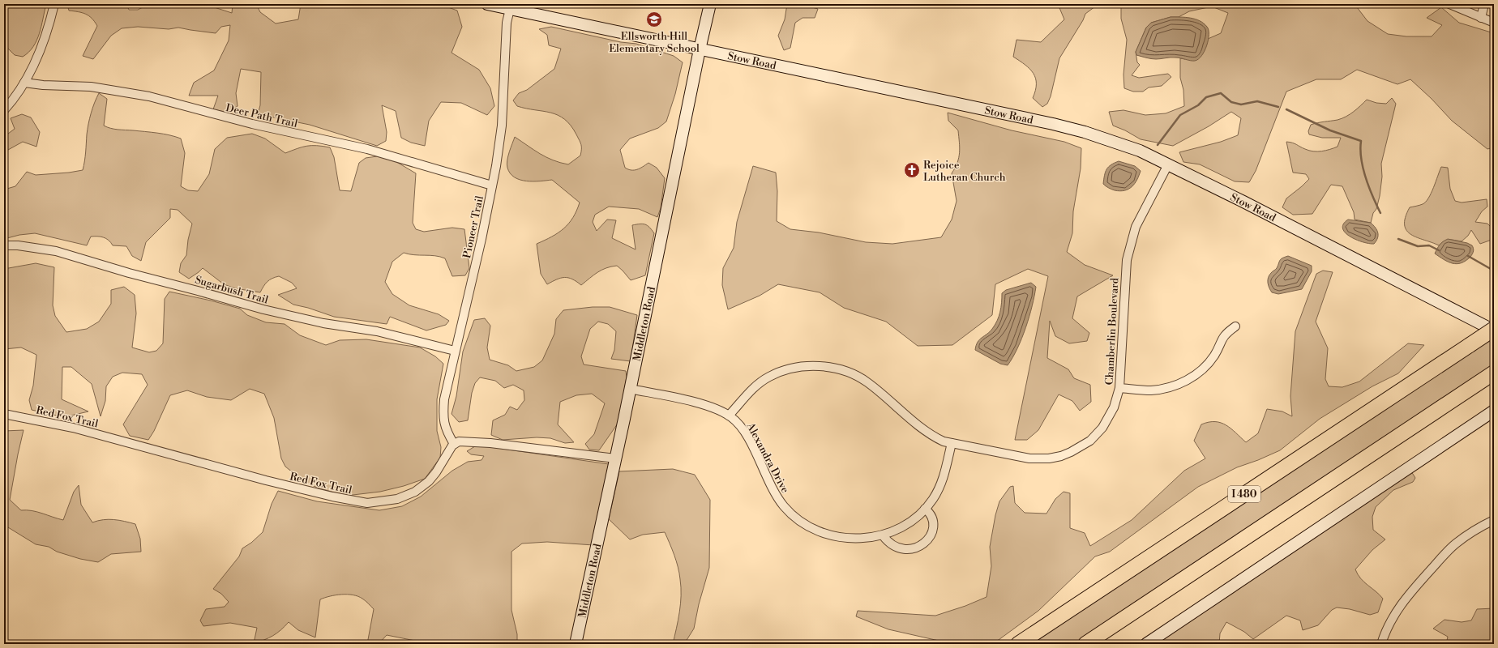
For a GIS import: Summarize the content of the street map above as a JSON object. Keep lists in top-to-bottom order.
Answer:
{
  "streets": {
    "highway": ["I 480"],
    "street": [
      "Stow Road",
      "Deer Path Trail",
      "Pioneer Trail",
      "Sugarbush Trail",
      "Middleton Road",
      "Chamberlin Boulevard",
      "Red Fox Trail",
      "Alexandra Drive"
    ]
  },
  "crossings": [
    ["Stow Road", "Pioneer Trail"],
    ["Stow Road", "Middleton Road"],
    ["Stow Road", "Chamberlin Boulevard"],
    ["Stow Road", "I 480"],
    ["Deer Path Trail", "Pioneer Trail"],
    ["Pioneer Trail", "Sugarbush Trail"],
    ["Pioneer Trail", "Red Fox Trail"],
    ["Middleton Road", "Alexandra Drive"],
    ["Chamberlin Boulevard", "Alexandra Drive"]
  ],
  "places": {
    "school or university": ["Ellsworth Hill Elementary School"],
    "church": ["Rejoice Lutheran Church"]
  }
}
